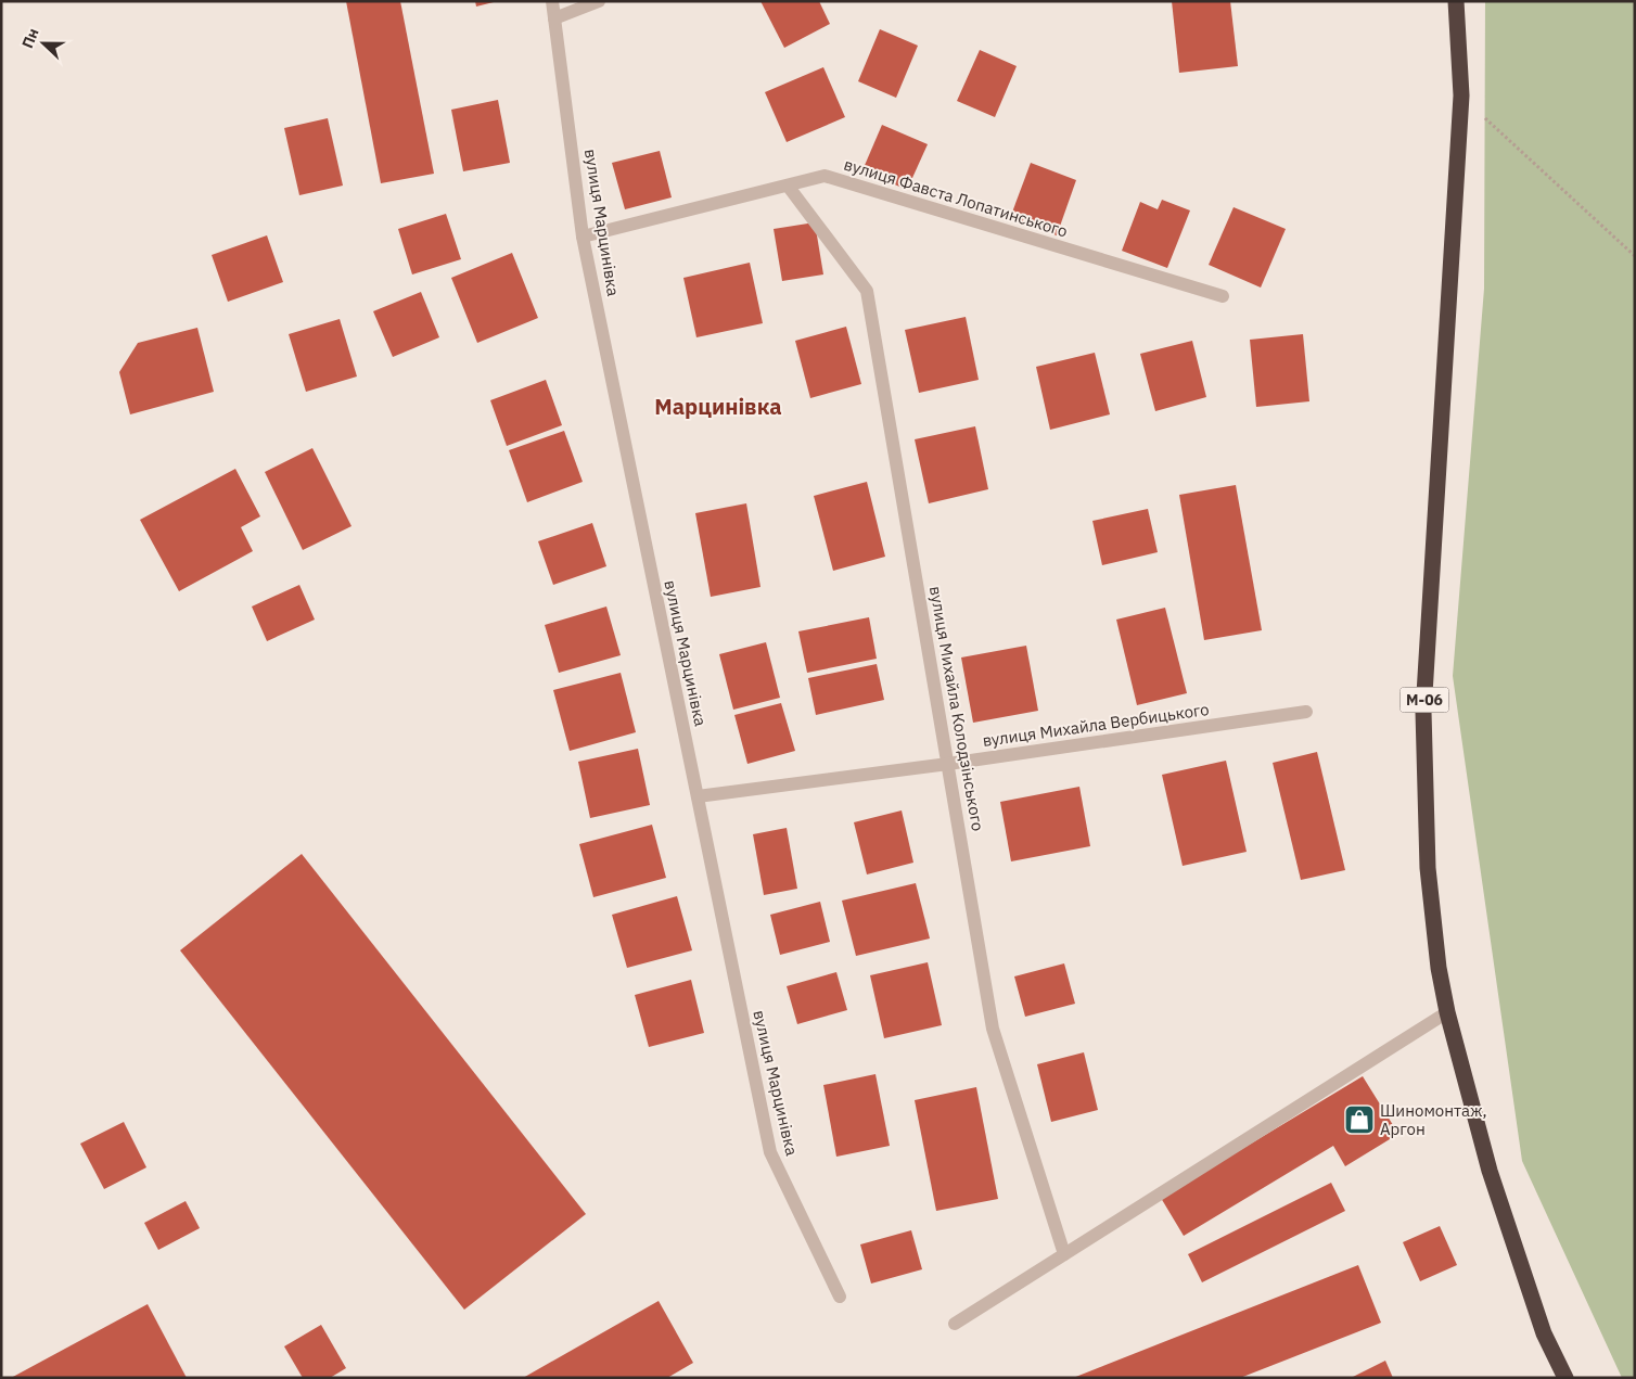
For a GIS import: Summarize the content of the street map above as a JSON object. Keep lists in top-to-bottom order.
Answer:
{
  "streets": {
    "highway": ["М-06"],
    "street": [
      "вулиця Фавста Лопатинського",
      "вулиця Марцинівка",
      "вулиця Михайла Колодзінського",
      "вулиця Михайла Вербицького"
    ]
  },
  "crossings": [
    ["вулиця Фавста Лопатинського", "вулиця Марцинівка"],
    ["вулиця Фавста Лопатинського", "вулиця Михайла Колодзінського"],
    ["вулиця Марцинівка", "вулиця Михайла Вербицького"],
    ["вулиця Михайла Колодзінського", "вулиця Михайла Вербицького"]
  ],
  "districts": ["Марцинівка"],
  "places": {
    "shop": ["Шиномонтаж, Аргон"]
  },
  "north": "left"
}
